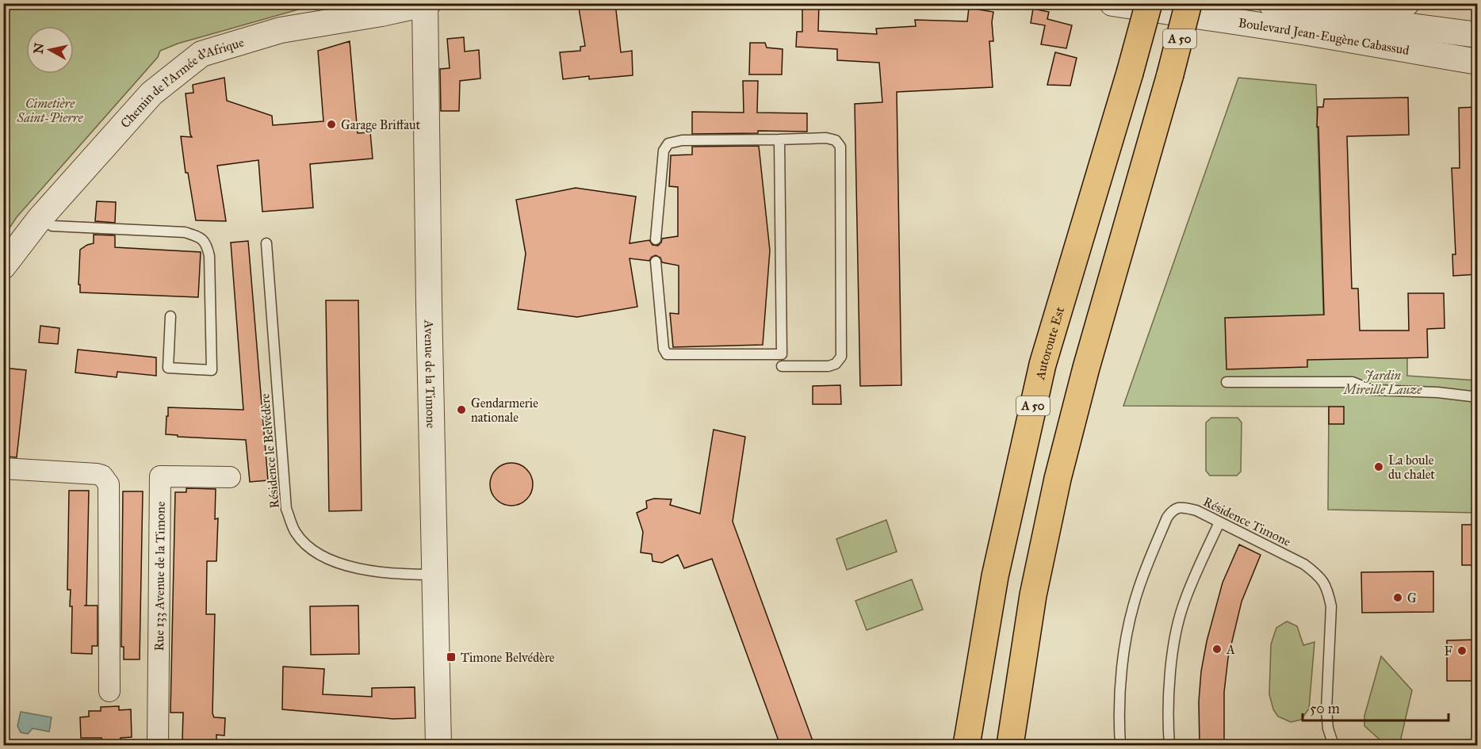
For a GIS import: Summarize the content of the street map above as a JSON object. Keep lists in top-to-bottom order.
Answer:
{
  "streets": {
    "highway": ["A 50", "Autoroute Est"],
    "street": [
      "Boulevard Jean-Eugène Cabassud",
      "Chemin de l'Armée d'Afrique",
      "Avenue de la Timone",
      "Rue 133 Avenue de la Timone"
    ],
    "lane": ["Résidence le Belvédère", "Résidence Timone"]
  },
  "crossings": [
    ["Chemin de l'Armée d'Afrique", "Avenue de la Timone"],
    ["Avenue de la Timone", "Résidence le Belvédère"]
  ],
  "parks": ["Cimetière Saint-Pierre", "Jardin Mireille Lauze"],
  "places": {
    "other": [
      "Garage Briffaut",
      "Gendarmerie nationale",
      "La boule du chalet",
      "G",
      "A",
      "F"
    ],
    "transit": ["Timone Belvédère"]
  },
  "scale_bar": "50 m",
  "north": "left"
}
